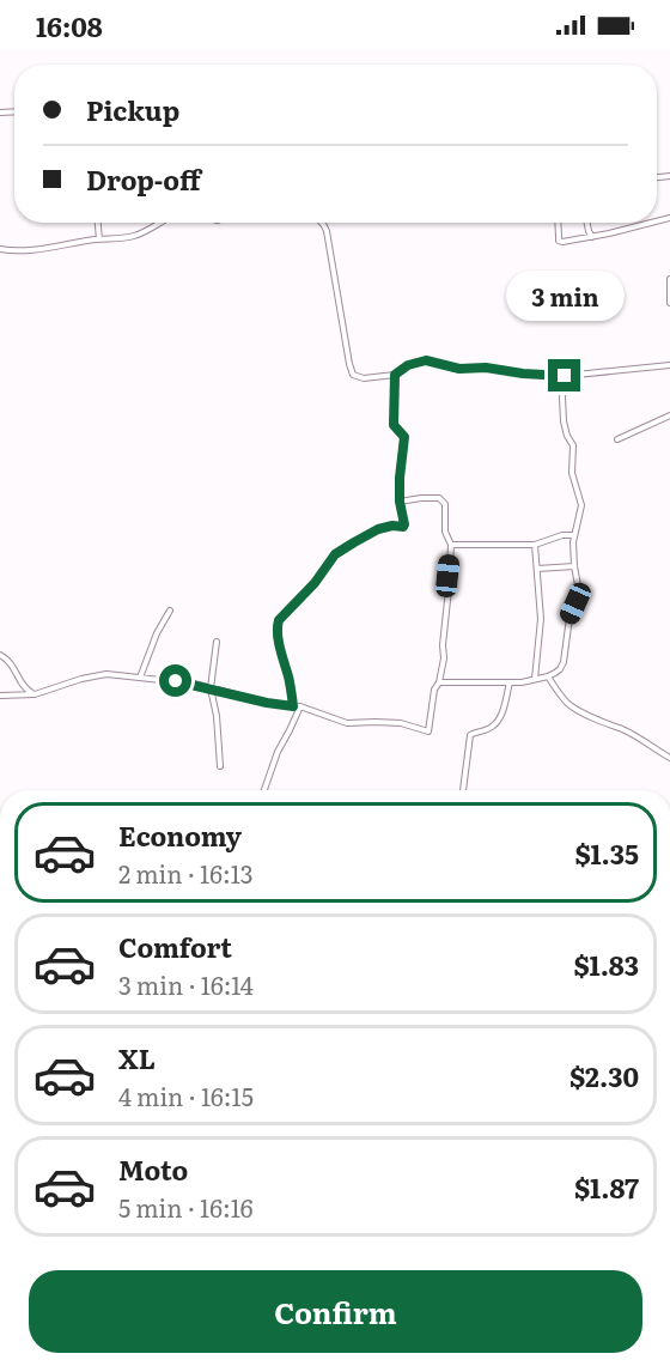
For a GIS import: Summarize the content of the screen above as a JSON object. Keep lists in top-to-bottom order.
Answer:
{
  "page": {
    "status": "16:08",
    "banner": ["Pickup", "Drop-off"],
    "bubble": "3 min",
    "list": [
      {
        "name": "Economy",
        "note": "2 min · 16:13",
        "value": "$1.35"
      },
      {
        "name": "Comfort",
        "note": "3 min · 16:14",
        "value": "$1.83"
      },
      {
        "name": "XL",
        "note": "4 min · 16:15",
        "value": "$2.30"
      },
      {
        "name": "Moto",
        "note": "5 min · 16:16",
        "value": "$1.87"
      }
    ],
    "buttons": "Confirm"
  }
}
